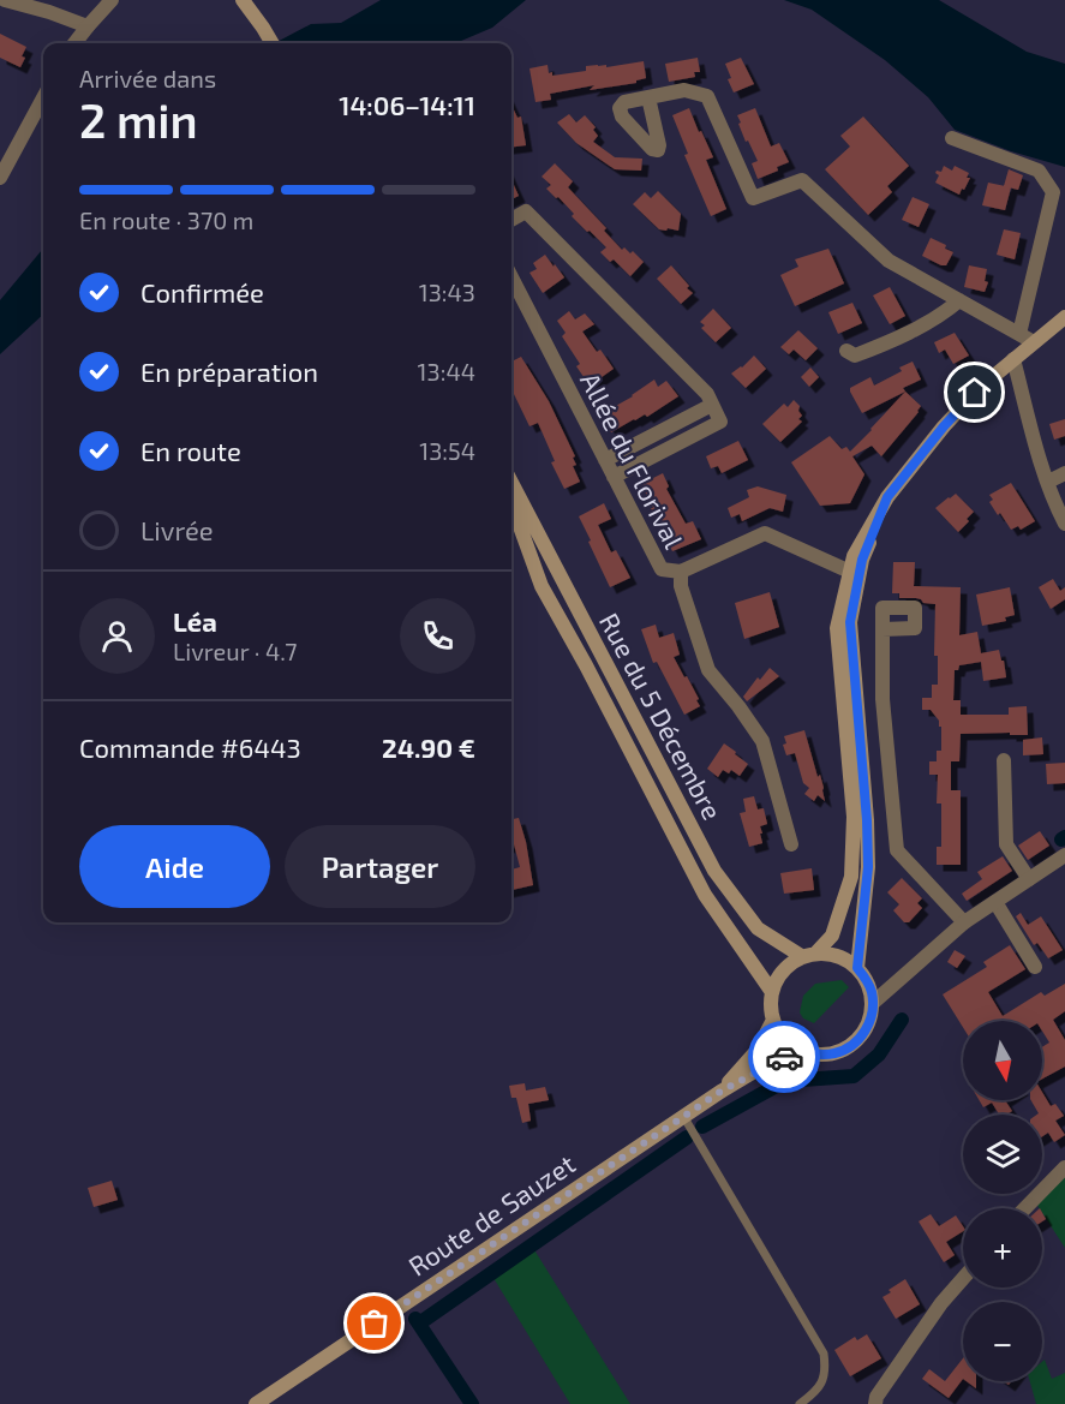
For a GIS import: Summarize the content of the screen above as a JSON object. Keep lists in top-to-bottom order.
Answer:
{
  "streets": {
    "main road": ["Rue du 5 Décembre", "Route de Sauzet"],
    "street": ["Allée du Florival"]
  },
  "crossings": [
    ["Rue du 5 Décembre", "Route de Sauzet"]
  ],
  "north": "bottom",
  "page": {
    "heading": ["2 min", "Arrivée dans", "14:06–14:11"],
    "panel": [
      "Léa",
      "Livreur · 4.7",
      "Commande #6443",
      "24.90 €"
    ],
    "bar": "En route · 370 m",
    "list": [
      ["Confirmée", "13:43"],
      ["En préparation", "13:44"],
      ["En route", "13:54"],
      "Livrée"
    ],
    "buttons": ["Aide", "Partager"],
    "map_buttons": ["+", "−"]
  }
}
